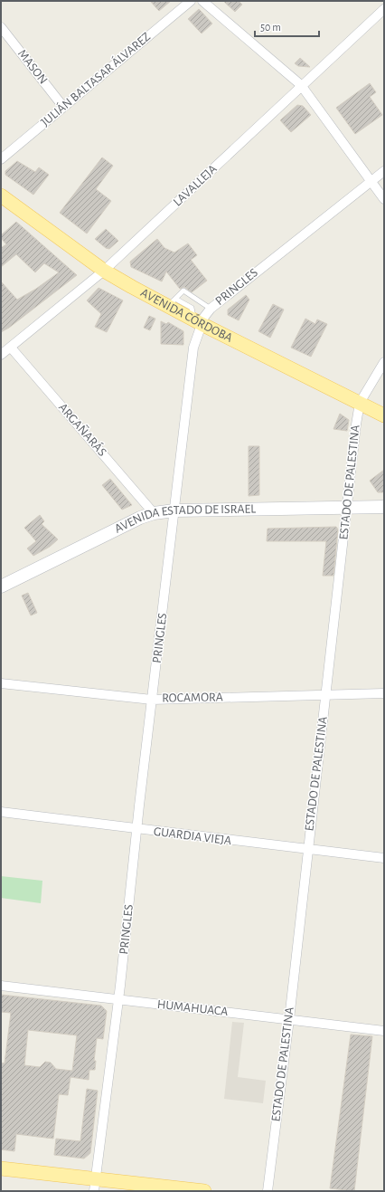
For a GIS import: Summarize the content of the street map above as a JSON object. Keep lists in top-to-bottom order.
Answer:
{
  "streets": {
    "main road": ["AVENIDA CÓRDOBA", "AVENIDA ESTADO DE ISRAEL"],
    "street": [
      "MASON",
      "JULIÁN BALTASAR ÁLVAREZ",
      "LAVALLEJA",
      "PRINGLES",
      "ARGAÑARÁS",
      "ESTADO DE PALESTINA",
      "ROCAMORA",
      "GUARDIA VIEJA",
      "HUMAHUACA"
    ]
  },
  "crossings": [
    ["MASON", "JULIÁN BALTASAR ÁLVAREZ"],
    ["LAVALLEJA", "AVENIDA CÓRDOBA"],
    ["LAVALLEJA", "ARGAÑARÁS"],
    ["PRINGLES", "AVENIDA CÓRDOBA"],
    ["PRINGLES", "AVENIDA ESTADO DE ISRAEL"],
    ["PRINGLES", "ROCAMORA"],
    ["PRINGLES", "GUARDIA VIEJA"],
    ["PRINGLES", "HUMAHUACA"],
    ["AVENIDA CÓRDOBA", "ESTADO DE PALESTINA"],
    ["ARGAÑARÁS", "AVENIDA ESTADO DE ISRAEL"],
    ["ESTADO DE PALESTINA", "AVENIDA ESTADO DE ISRAEL"],
    ["ESTADO DE PALESTINA", "ROCAMORA"],
    ["ESTADO DE PALESTINA", "GUARDIA VIEJA"],
    ["ESTADO DE PALESTINA", "HUMAHUACA"]
  ],
  "scale_bar": "50 m"
}
